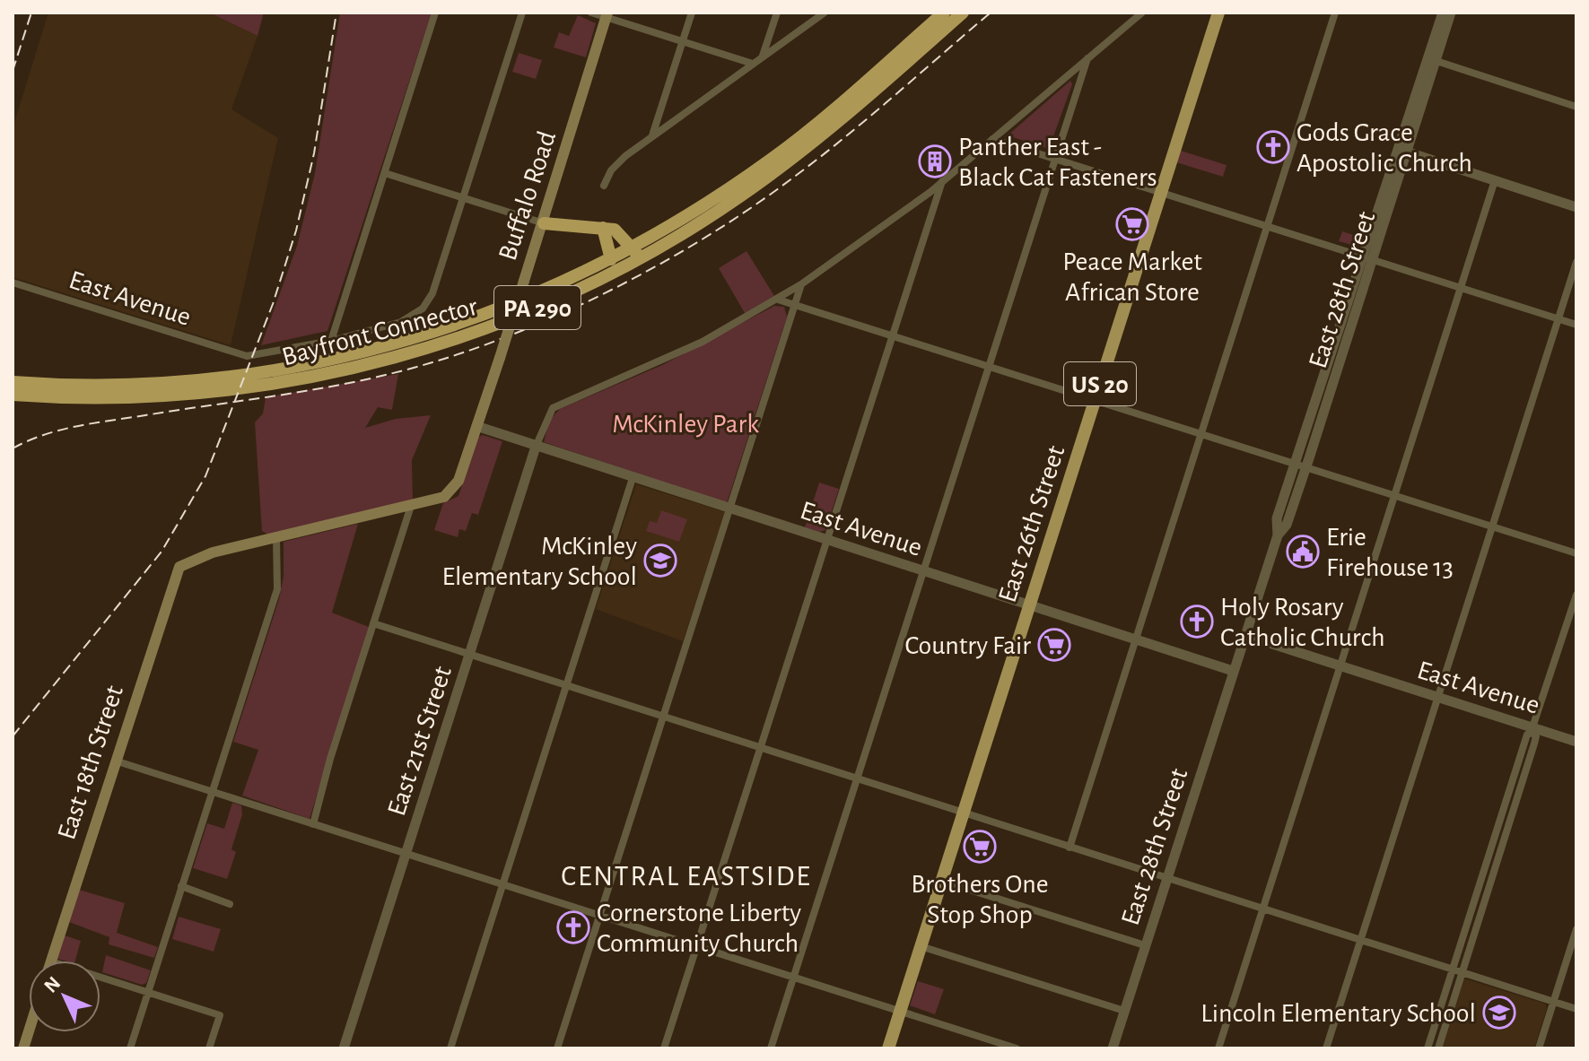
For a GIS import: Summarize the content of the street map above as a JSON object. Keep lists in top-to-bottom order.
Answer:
{
  "streets": {
    "highway": ["PA 290", "Bayfront Connector"],
    "main road": [
      "Buffalo Road",
      "US 20",
      "East 26th Street",
      "East 18th Street"
    ],
    "street": ["East 28th Street", "East Avenue", "East 21st Street"]
  },
  "crossings": [
    ["Buffalo Road", "East Avenue"],
    ["Buffalo Road", "East 18th Street"],
    ["East 28th Street", "East Avenue"],
    ["East Avenue", "East 26th Street"],
    ["East Avenue", "East 21st Street"]
  ],
  "districts": ["CENTRAL EASTSIDE"],
  "parks": ["McKinley Park"],
  "places": {
    "church": ["Gods Grace Apostolic Church", "Holy Rosary Catholic Church", "Cornerstone Liberty Community Church"],
    "building": ["Panther East - Black Cat Fasteners"],
    "supermarket": ["Peace Market African Store", "Country Fair", "Brothers One Stop Shop"],
    "public building": ["Erie Firehouse 13"],
    "school or university": ["McKinley Elementary School", "Lincoln Elementary School"]
  },
  "north": "top left"
}
